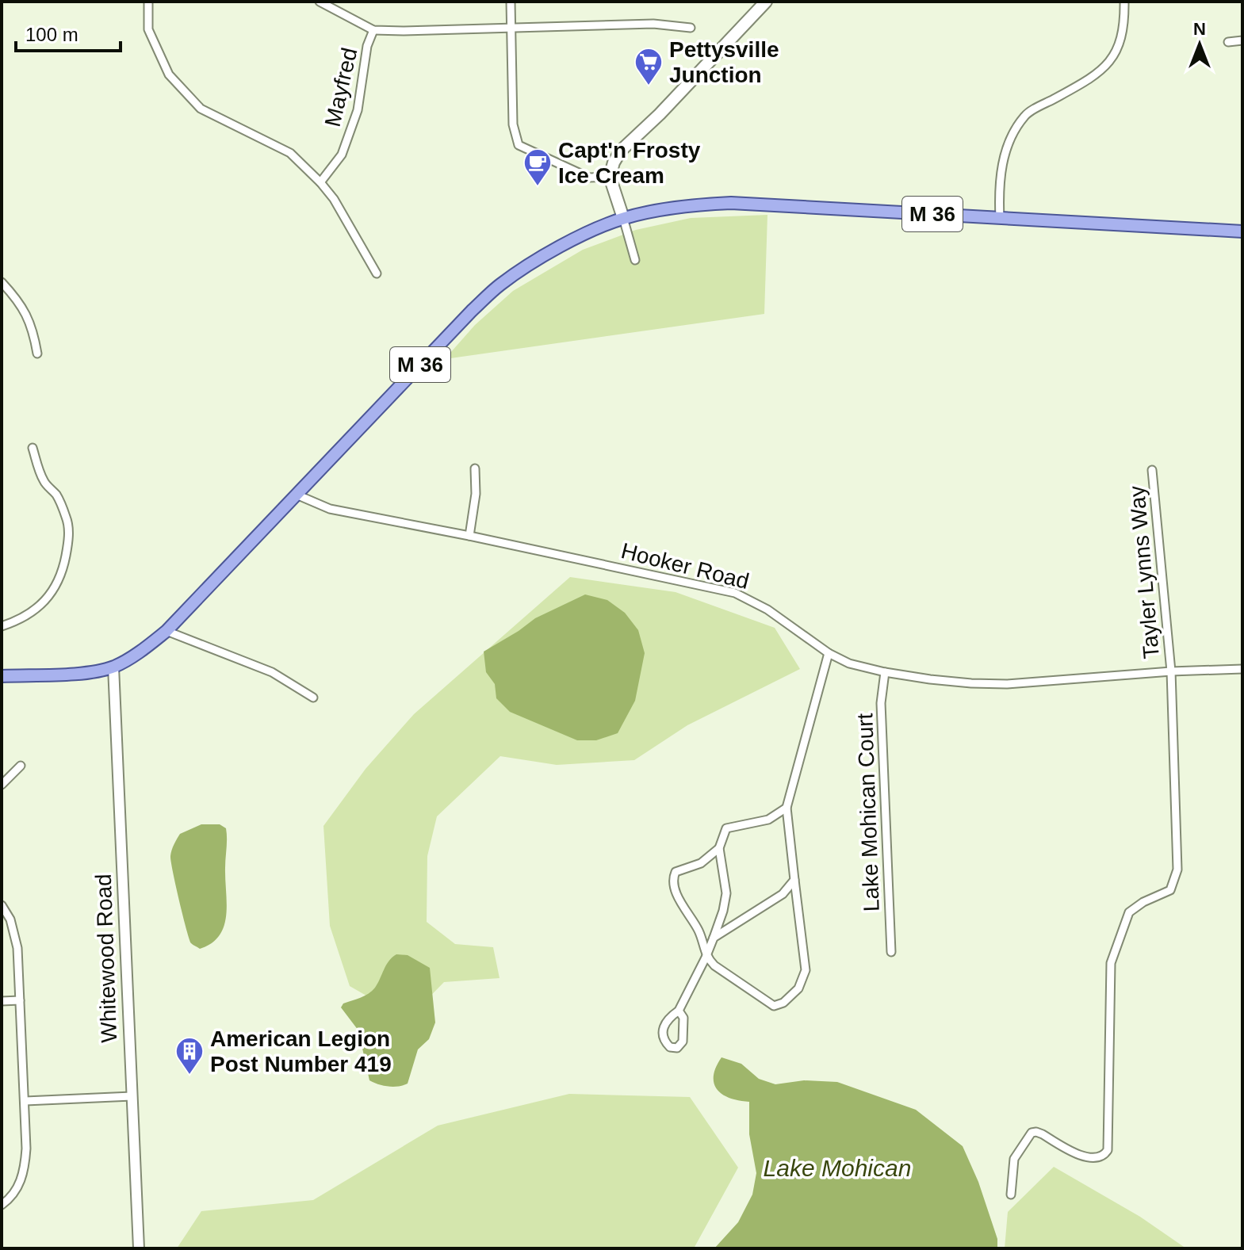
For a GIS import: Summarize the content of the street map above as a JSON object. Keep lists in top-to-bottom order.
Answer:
{
  "streets": {
    "main road": ["M 36"],
    "street": [
      "Mayfred",
      "Hooker Road",
      "Tayler Lynns Way",
      "Lake Mohican Court",
      "Whitewood Road"
    ]
  },
  "crossings": [
    ["M 36", "Hooker Road"],
    ["M 36", "Whitewood Road"],
    ["Hooker Road", "Tayler Lynns Way"],
    ["Hooker Road", "Lake Mohican Court"]
  ],
  "water": ["Lake Mohican"],
  "places": {
    "supermarket": ["Pettysville Junction"],
    "cafe": ["Capt'n Frosty Ice Cream"],
    "building": ["American Legion Post Number 419"]
  },
  "scale_bar": "100 m",
  "north": "top"
}
